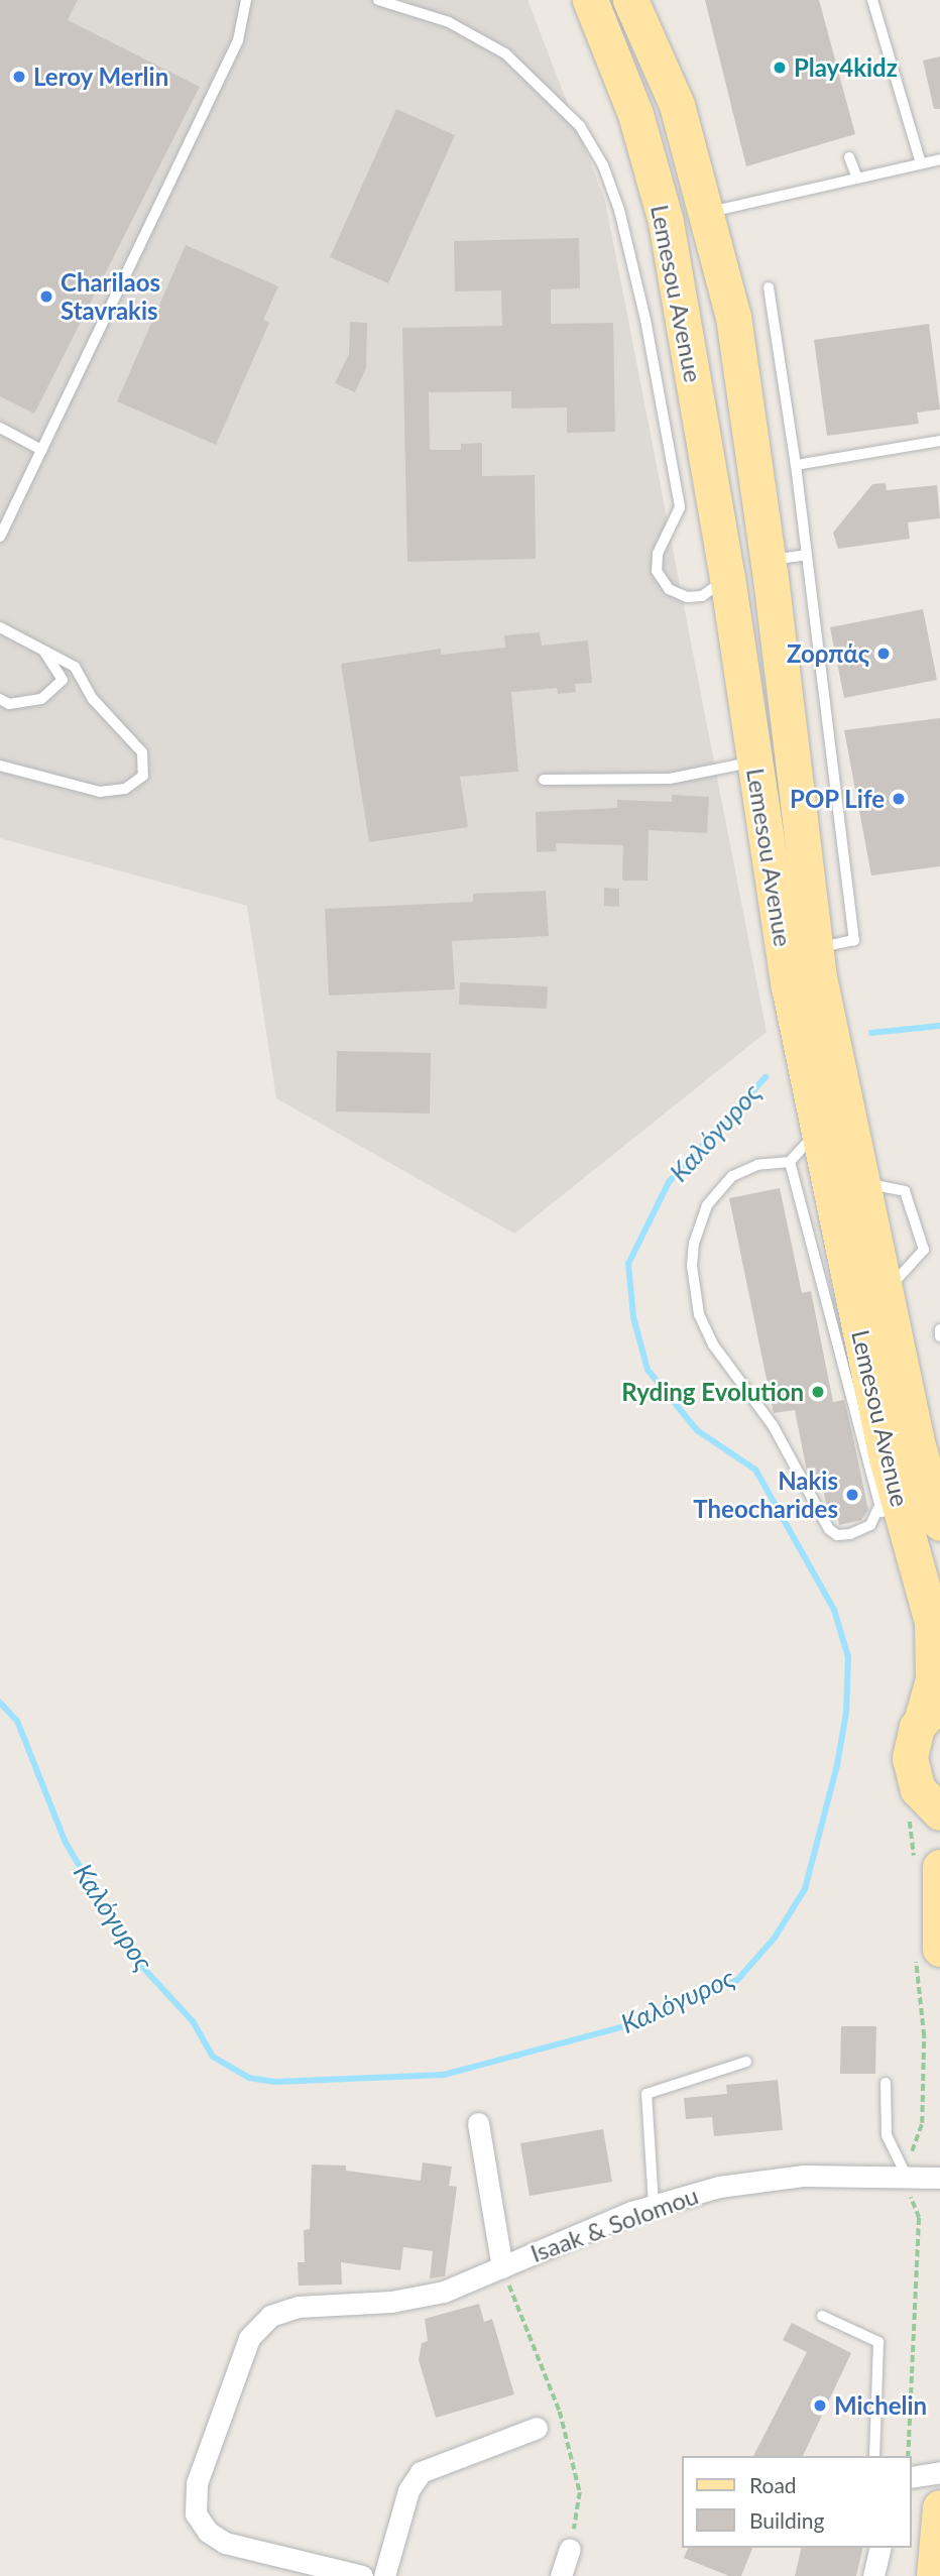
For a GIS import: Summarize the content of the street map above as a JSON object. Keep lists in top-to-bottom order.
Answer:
{
  "streets": {
    "main road": ["Lemesou Avenue"],
    "street": ["Isaak & Solomou"]
  },
  "water": ["Καλόγυρος"],
  "places": [
    "Play4kidz",
    "Leroy Merlin",
    "Charilaos Stavrakis",
    "Ζορπάς",
    "POP Life",
    "Ryding Evolution",
    "Nakis Theocharides",
    "Michelin"
  ],
  "legend": ["Road", "Building"]
}
